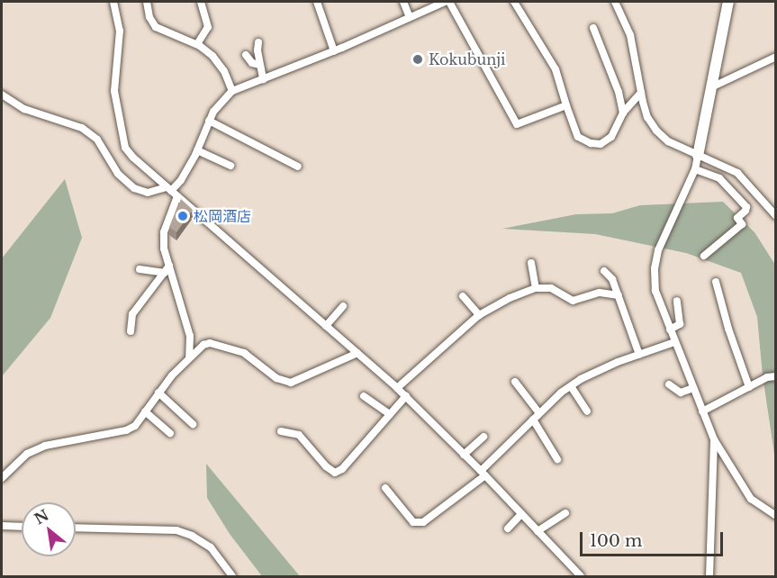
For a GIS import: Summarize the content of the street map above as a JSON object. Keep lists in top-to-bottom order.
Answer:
{
  "places": ["Kokubunji", "松岡酒店"],
  "scale_bar": "100 m",
  "north": "top left"
}
